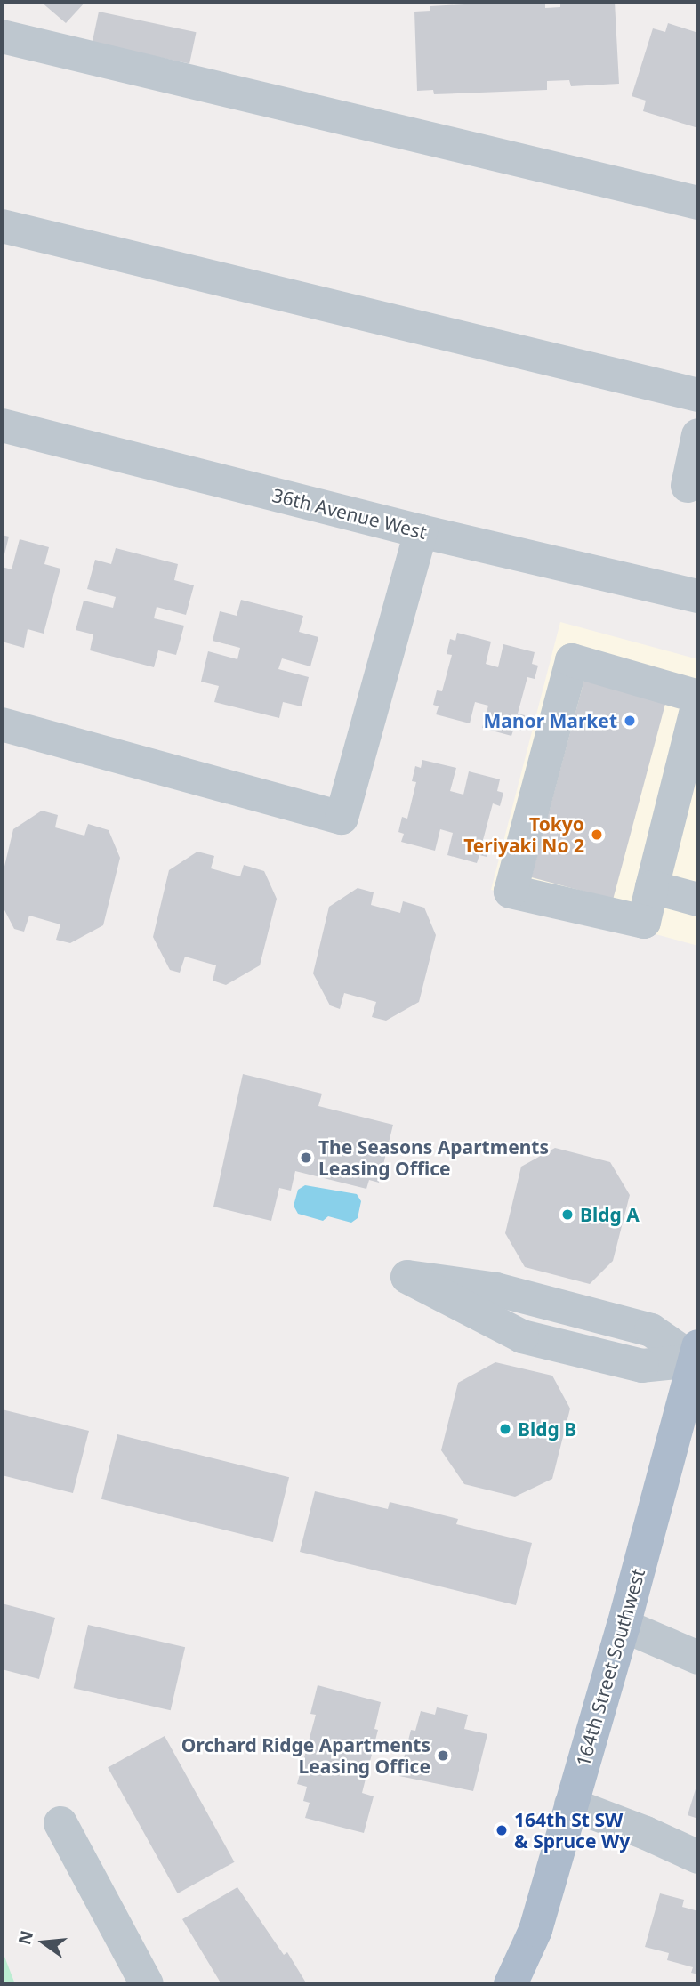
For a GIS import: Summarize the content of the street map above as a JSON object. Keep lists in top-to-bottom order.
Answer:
{
  "streets": {
    "main road": ["164th Street Southwest"],
    "street": ["36th Avenue West"]
  },
  "places": [
    "Manor Market",
    "Tokyo Teriyaki No 2",
    "The Seasons Apartments Leasing Office",
    "Bldg A",
    "Bldg B",
    "Orchard Ridge Apartments Leasing Office",
    "164th St SW & Spruce Wy"
  ],
  "north": "left"
}
